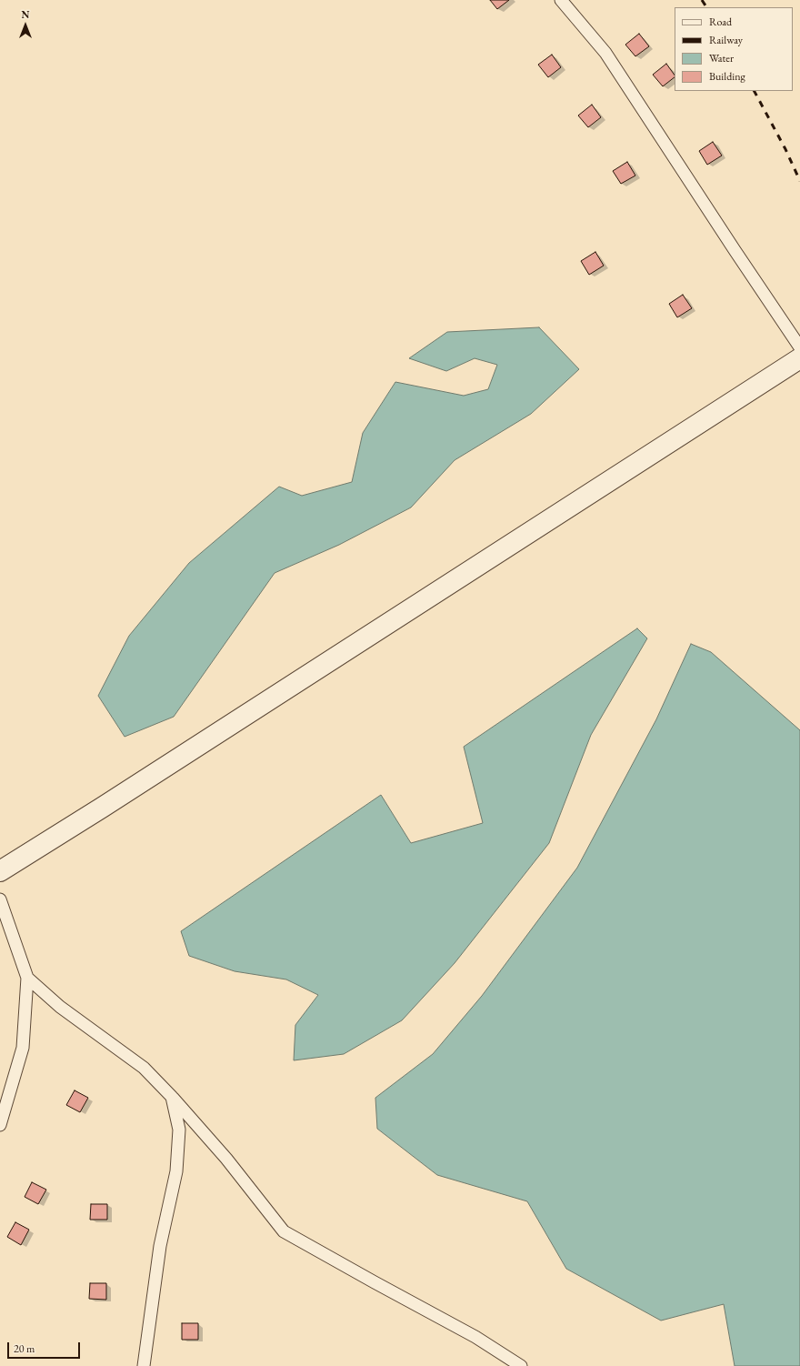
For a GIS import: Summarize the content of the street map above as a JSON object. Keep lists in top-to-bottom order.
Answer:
{
  "legend": [
    "Road",
    "Railway",
    "Water",
    "Building"
  ],
  "scale_bar": "20 m",
  "north": "top"
}
